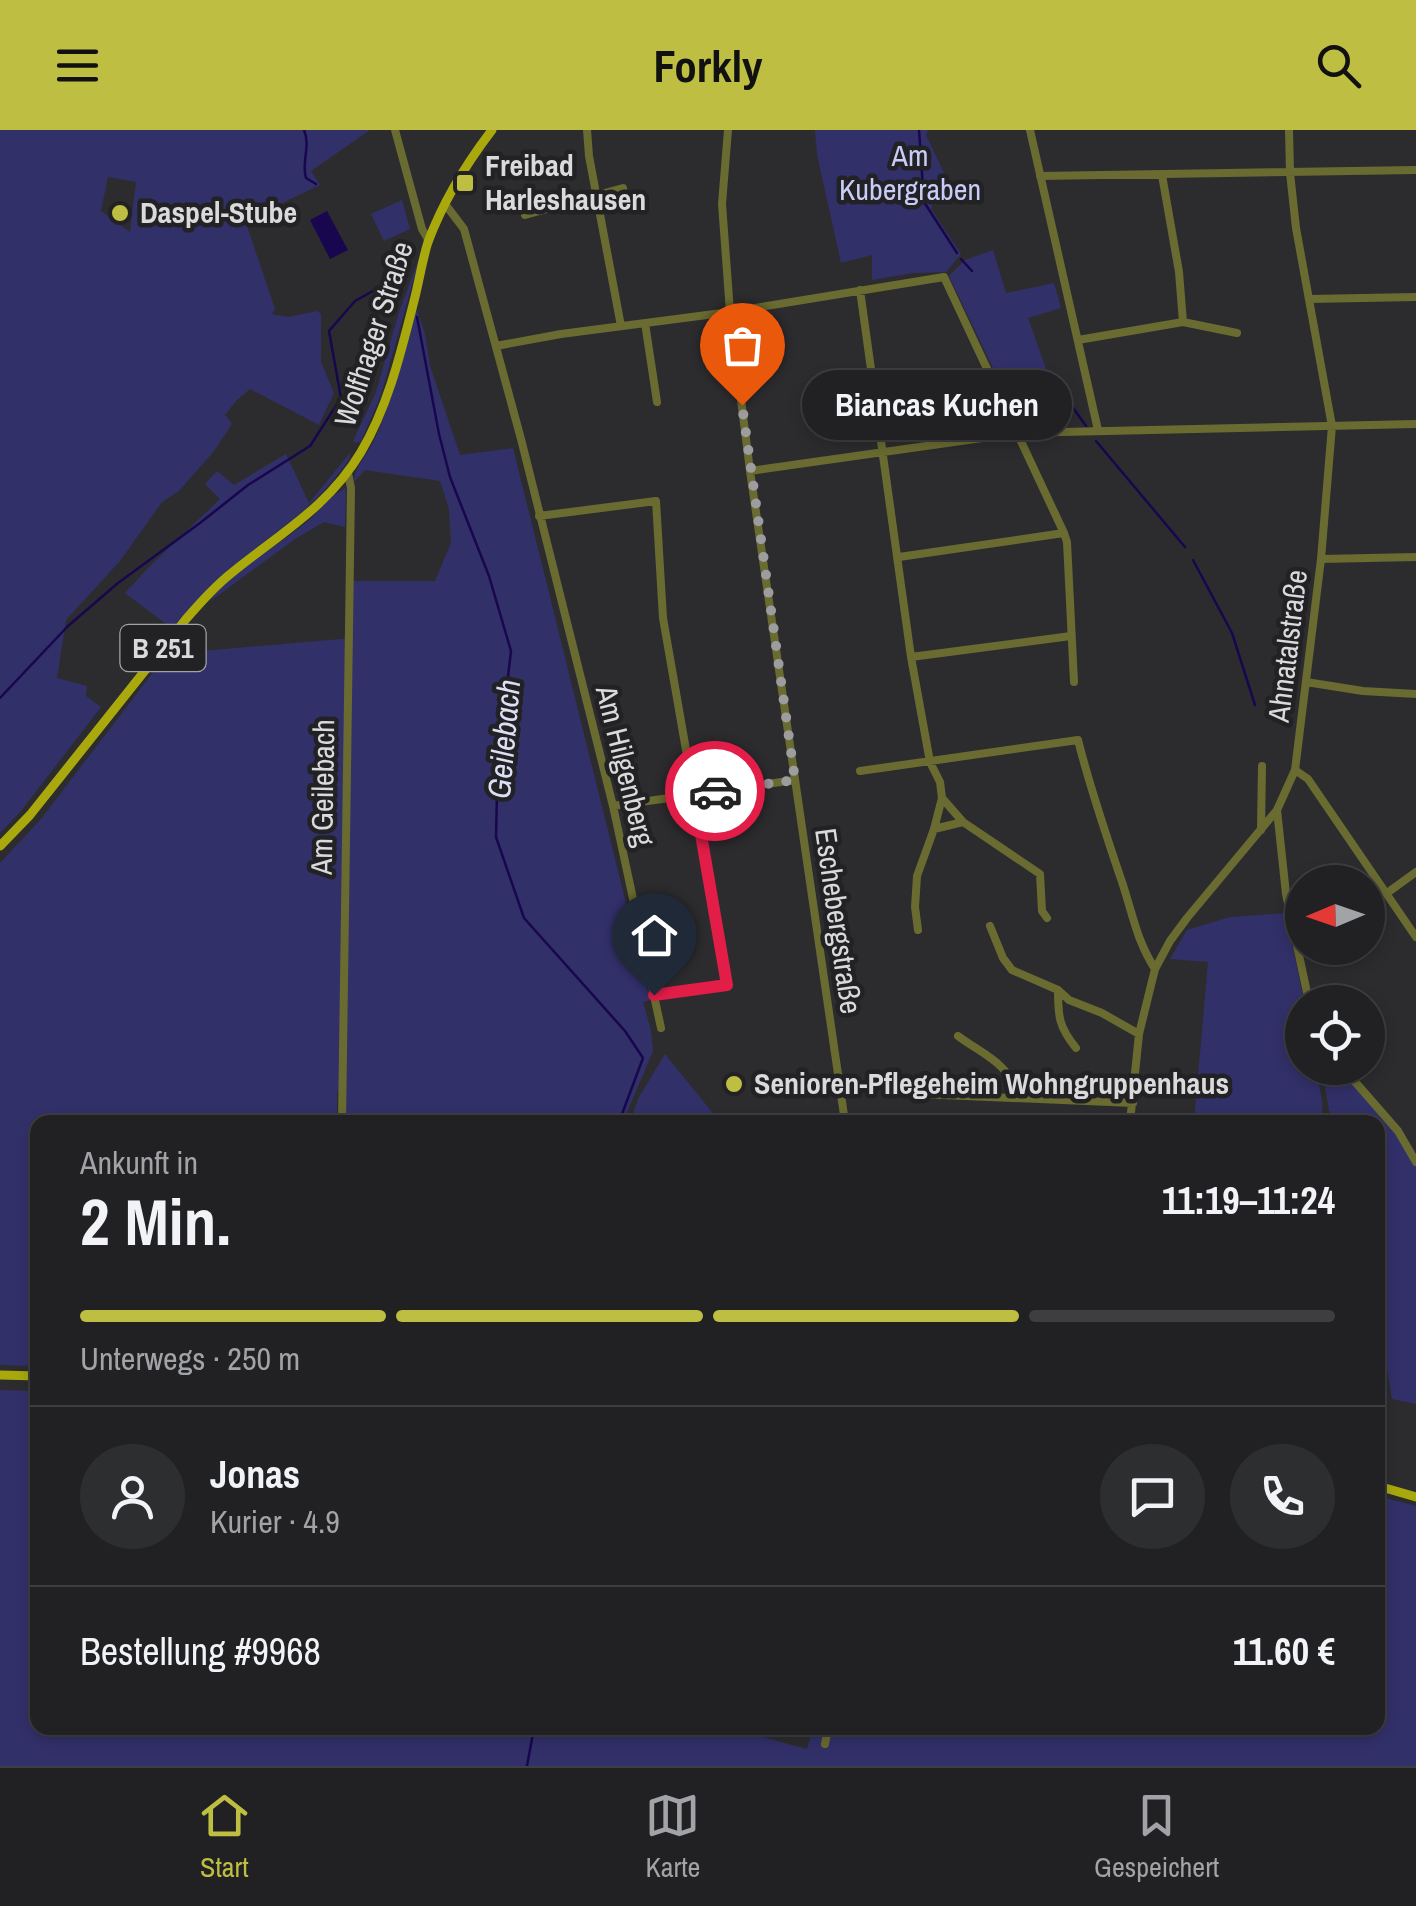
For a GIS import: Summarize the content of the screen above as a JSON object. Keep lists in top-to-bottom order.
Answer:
{
  "streets": {
    "main road": ["Wolfhager Straße", "B 251"],
    "street": [
      "Ahnatalstraße",
      "Am Hilgenberg",
      "Am Geilebach",
      "Eschebergstraße"
    ]
  },
  "crossings": [
    ["Wolfhager Straße", "Am Hilgenberg"],
    ["Wolfhager Straße", "Am Geilebach"]
  ],
  "water": ["Geilebach"],
  "parks": ["Am Kubergraben"],
  "places": {
    "transit": ["Freibad Harleshausen"],
    "other": ["Daspel-Stube", "Biancas Kuchen", "Senioren-Pflegeheim Wohngruppenhaus"]
  },
  "north": "left",
  "page": {
    "header": "Forkly",
    "bubble": "Biancas Kuchen",
    "heading": ["2 Min.", "Ankunft in", "11:19–11:24"],
    "panel": [
      "Jonas",
      "Kurier · 4.9",
      "Bestellung #9968",
      "11.60 €"
    ],
    "bar": "Unterwegs · 250 m",
    "tabs": ["Start", "Karte", "Gespeichert"]
  }
}
